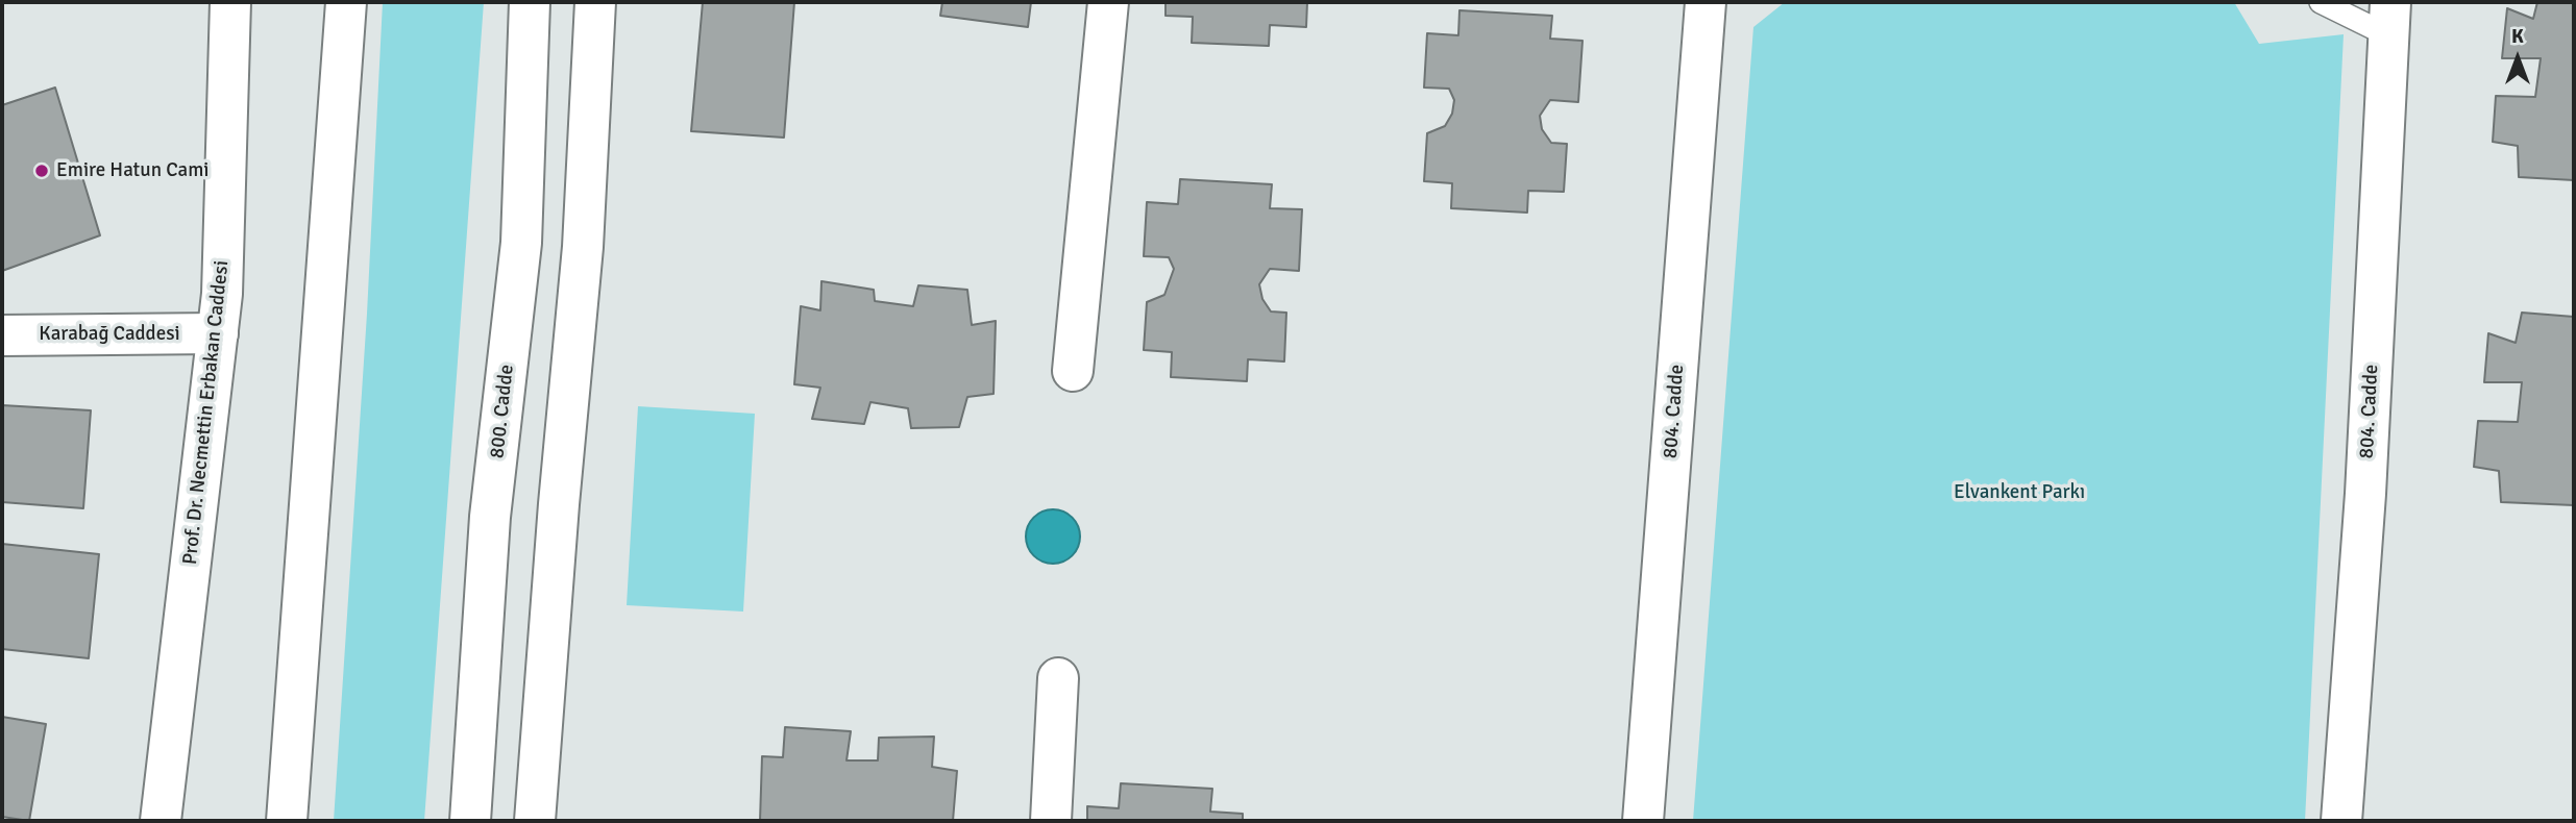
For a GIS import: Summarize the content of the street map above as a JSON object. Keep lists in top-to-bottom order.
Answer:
{
  "streets": {
    "street": [
      "Karabağ Caddesi",
      "800. Cadde",
      "804. Cadde",
      "Prof. Dr. Necmettin Erbakan Caddesi"
    ]
  },
  "crossings": [
    ["Karabağ Caddesi", "Prof. Dr. Necmettin Erbakan Caddesi"]
  ],
  "parks": ["Elvankent Parkı"],
  "places": ["Emire Hatun Cami"],
  "north": "top"
}
